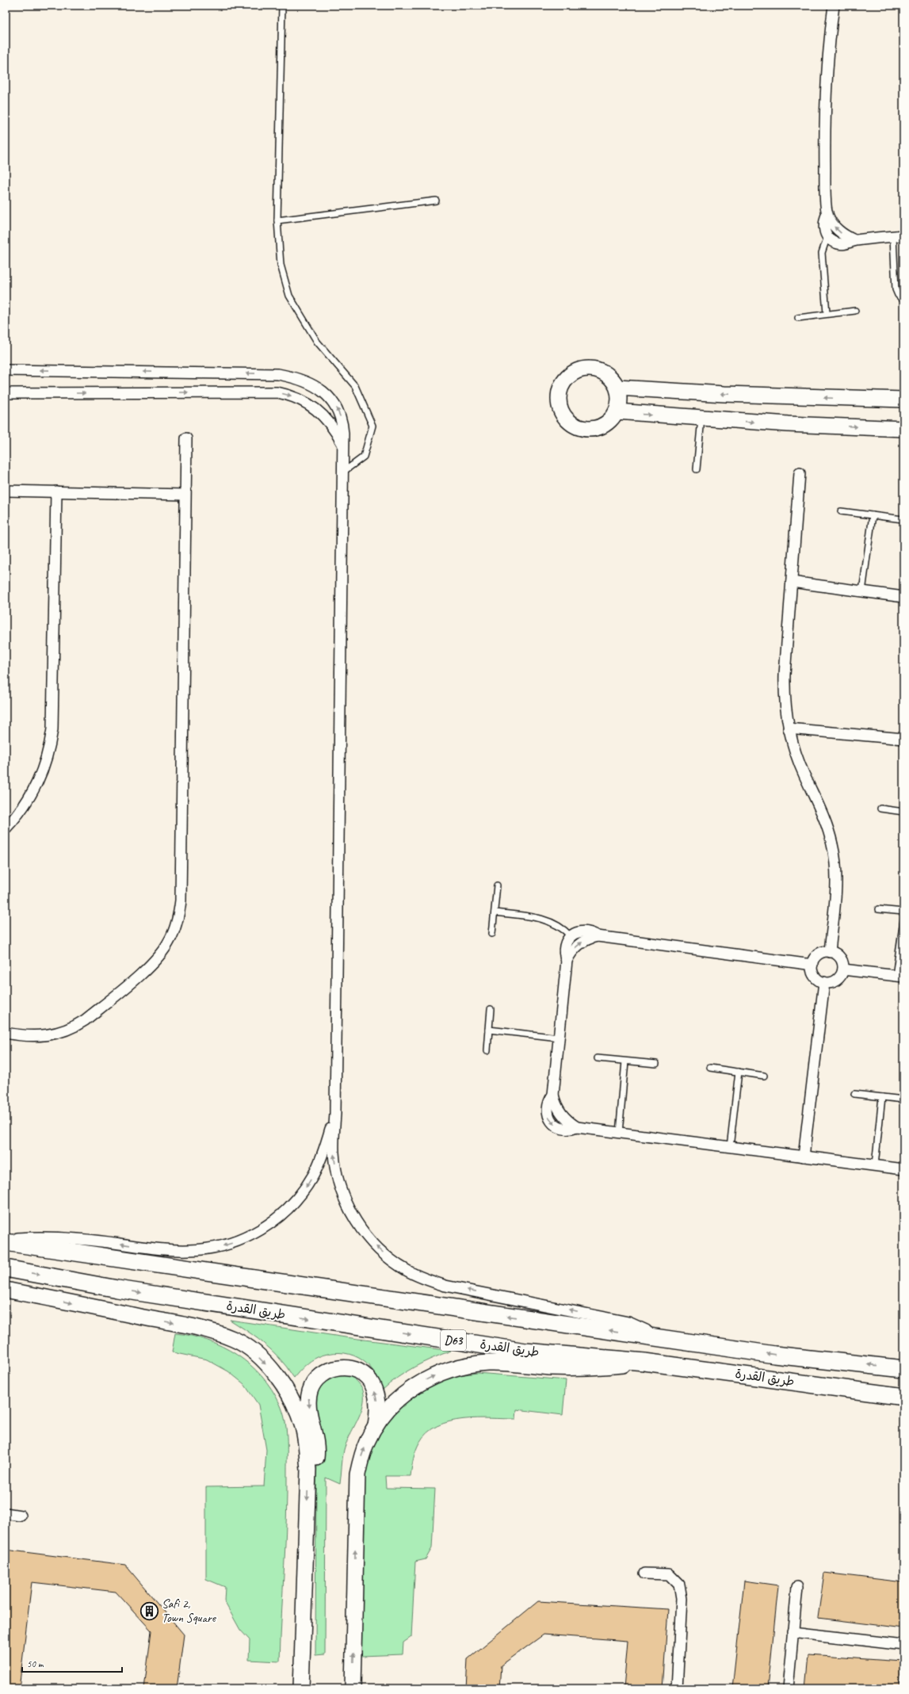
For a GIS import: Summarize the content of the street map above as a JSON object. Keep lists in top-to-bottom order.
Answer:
{
  "streets": {
    "main road": ["طريق القدرة", "D63"]
  },
  "places": {
    "building": ["Safi 2, Town Square"]
  },
  "scale_bar": "50 m"
}
